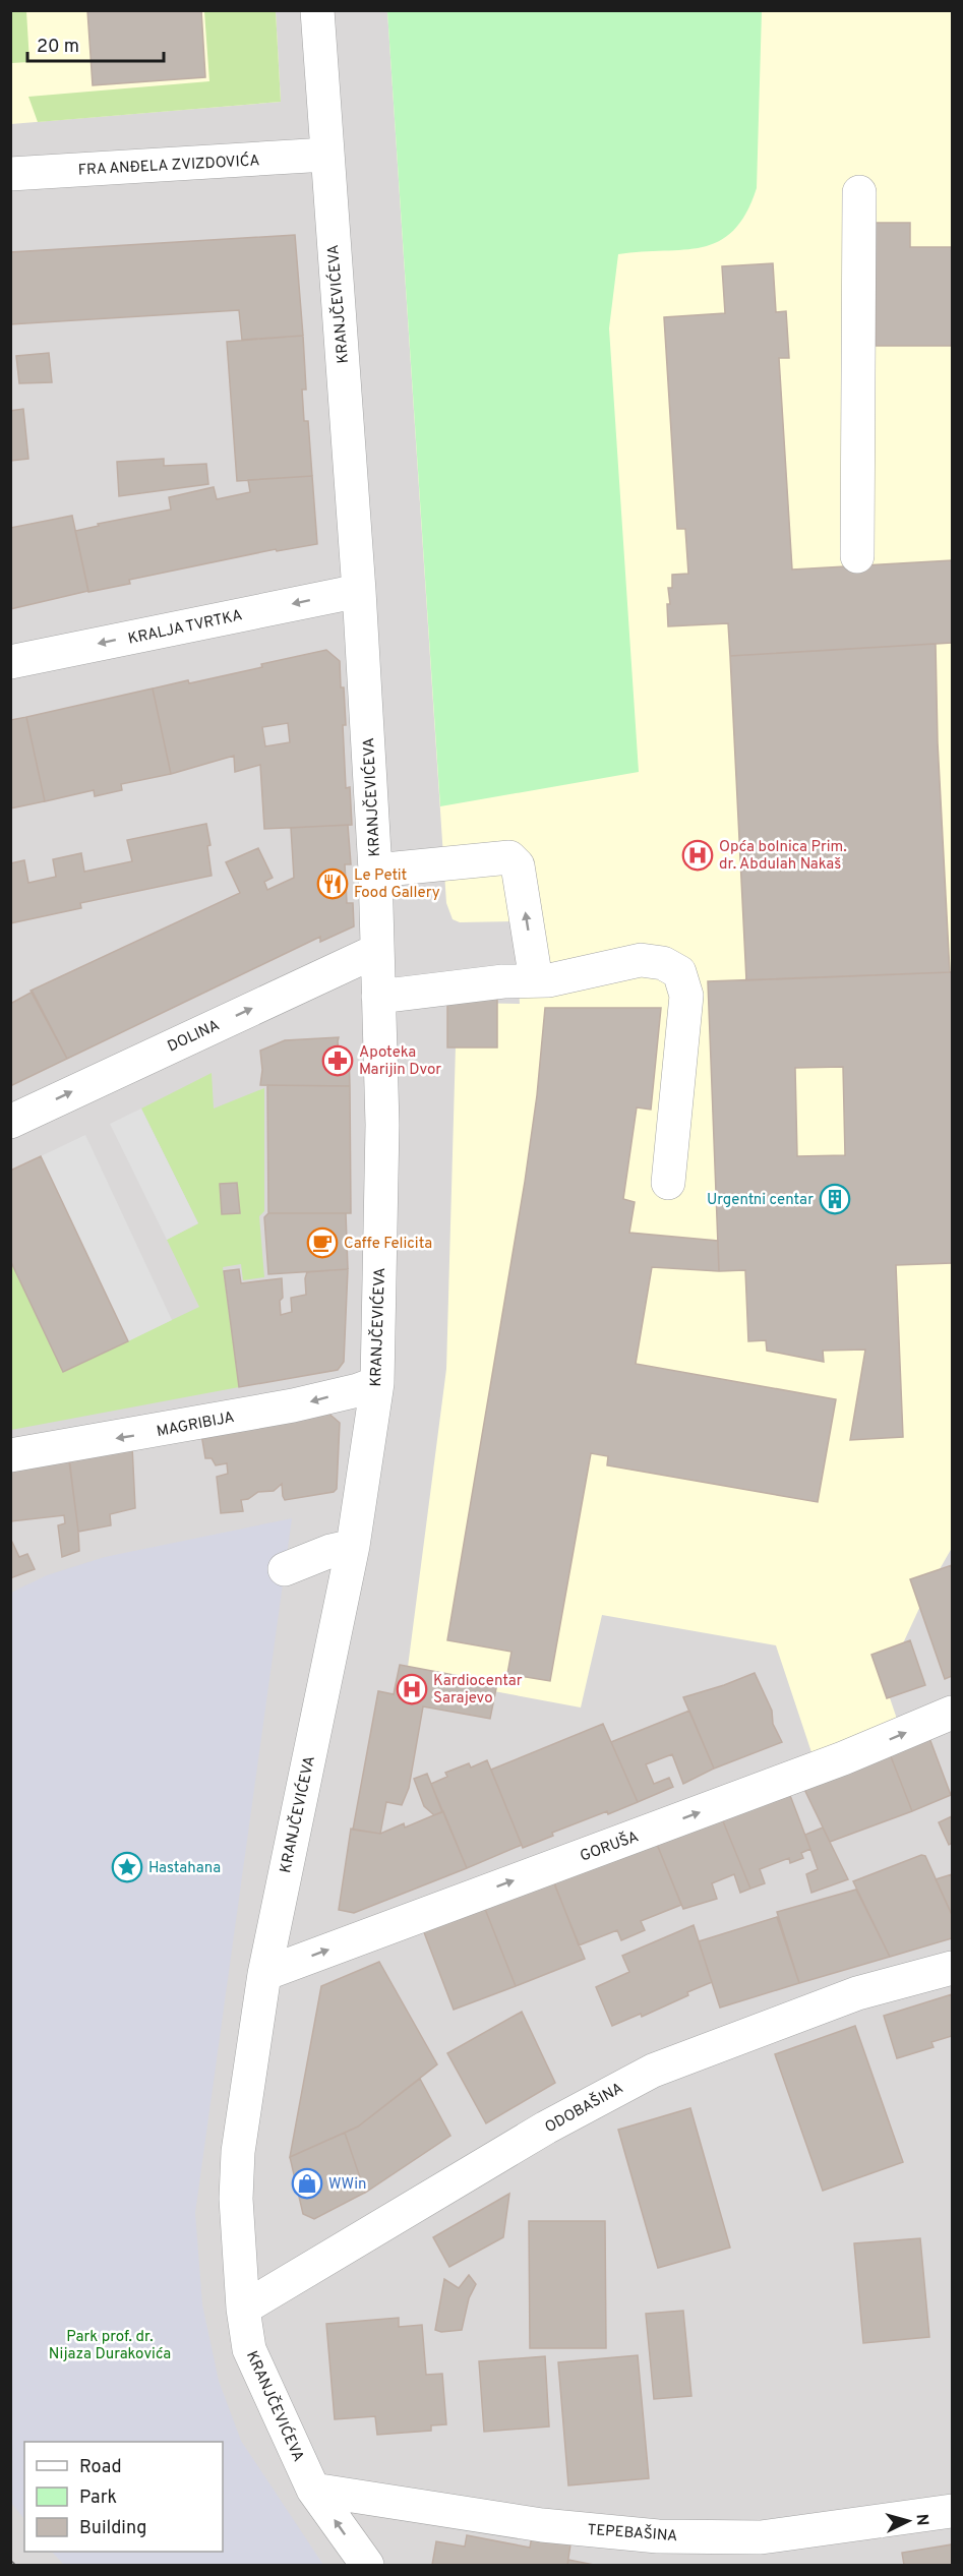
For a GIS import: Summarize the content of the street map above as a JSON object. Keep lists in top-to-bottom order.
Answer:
{
  "streets": {
    "street": [
      "FRA ANĐELA ZVIZDOVIĆA",
      "KRANJČEVIĆEVA",
      "KRALJA TVRTKA",
      "DOLINA",
      "MAGRIBIJA",
      "GORUŠA",
      "ODOBAŠINA",
      "TEPEBAŠINA"
    ]
  },
  "crossings": [
    ["FRA ANĐELA ZVIZDOVIĆA", "KRANJČEVIĆEVA"],
    ["KRANJČEVIĆEVA", "KRALJA TVRTKA"],
    ["KRANJČEVIĆEVA", "DOLINA"],
    ["KRANJČEVIĆEVA", "MAGRIBIJA"],
    ["KRANJČEVIĆEVA", "GORUŠA"],
    ["KRANJČEVIĆEVA", "ODOBAŠINA"],
    ["KRANJČEVIĆEVA", "TEPEBAŠINA"]
  ],
  "one_way": [
    "KRALJA TVRTKA",
    "DOLINA",
    "MAGRIBIJA",
    "GORUŠA"
  ],
  "parks": ["Park prof. dr. Nijaza Durakovića"],
  "places": {
    "hospital": ["Opća bolnica Prim. dr. Abdulah Nakaš", "Kardiocentar Sarajevo"],
    "restaurant": ["Le Petit Food Gallery"],
    "pharmacy": ["Apoteka Marijin Dvor"],
    "building": ["Urgentni centar"],
    "cafe": ["Caffe Felicita"],
    "place": ["Hastahana"],
    "shop": ["WWin"]
  },
  "legend": ["Road", "Park", "Building"],
  "scale_bar": "20 m",
  "north": "right"
}
